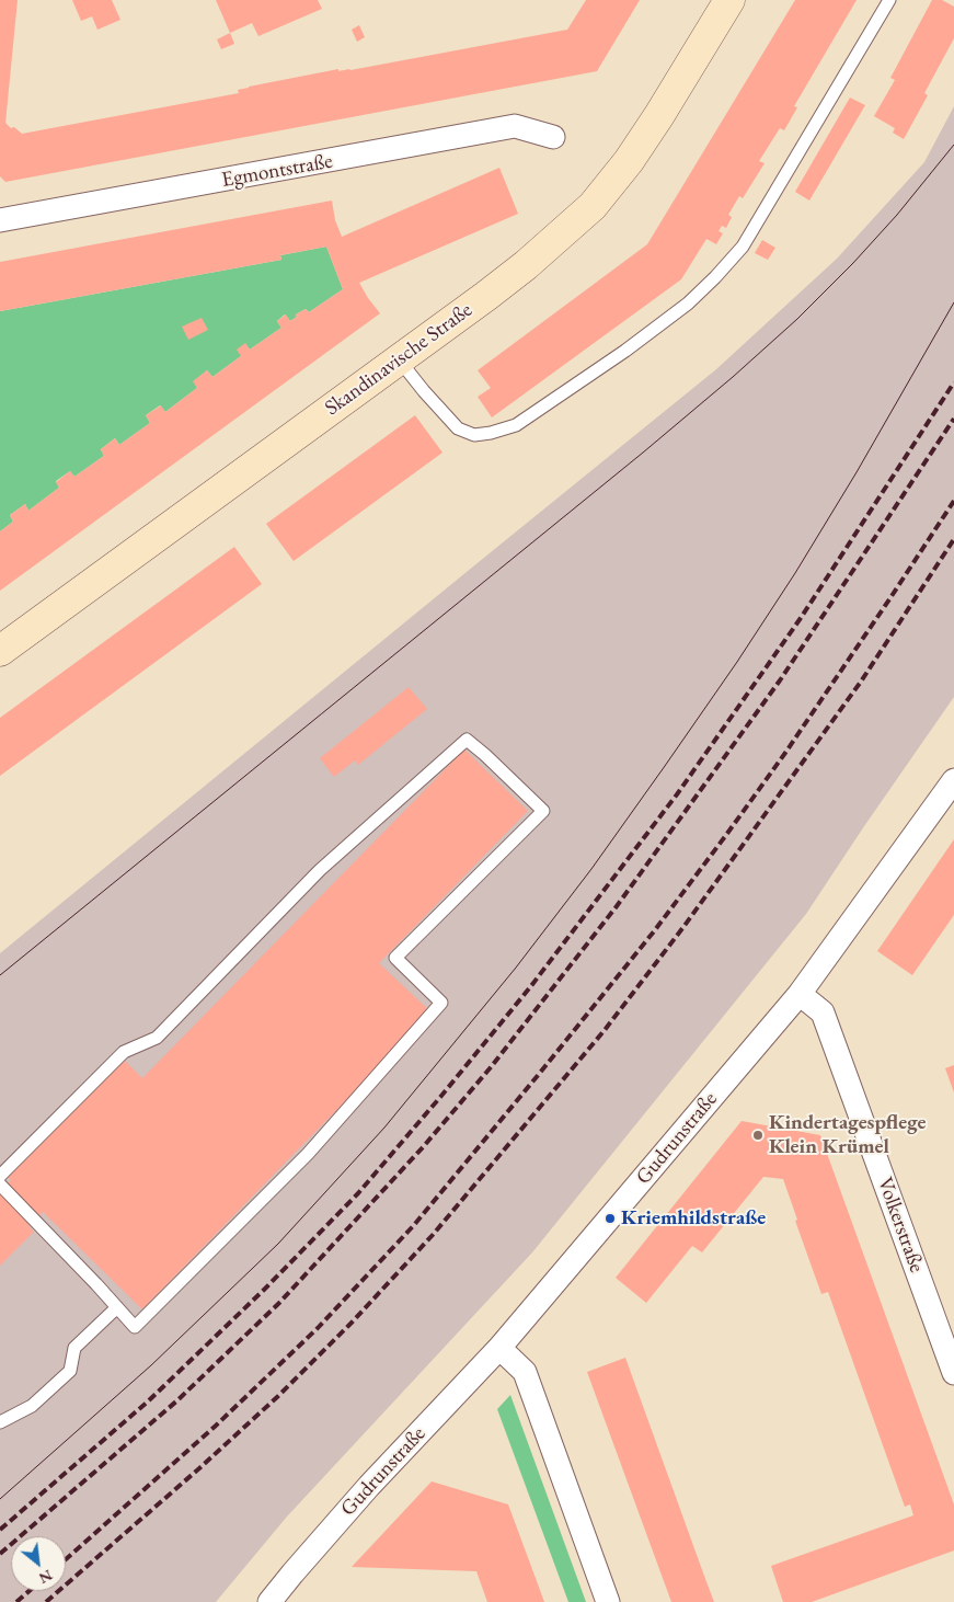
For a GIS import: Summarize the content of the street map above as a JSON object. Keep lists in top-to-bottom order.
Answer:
{
  "streets": {
    "street": [
      "Egmontstraße",
      "Skandinavische Straße",
      "Gudrunstraße",
      "Volkerstraße"
    ]
  },
  "crossings": [
    ["Gudrunstraße", "Volkerstraße"]
  ],
  "places": ["Kindertagespflege Klein Krümel", "Kriemhildstraße"],
  "north": "bottom right"
}
